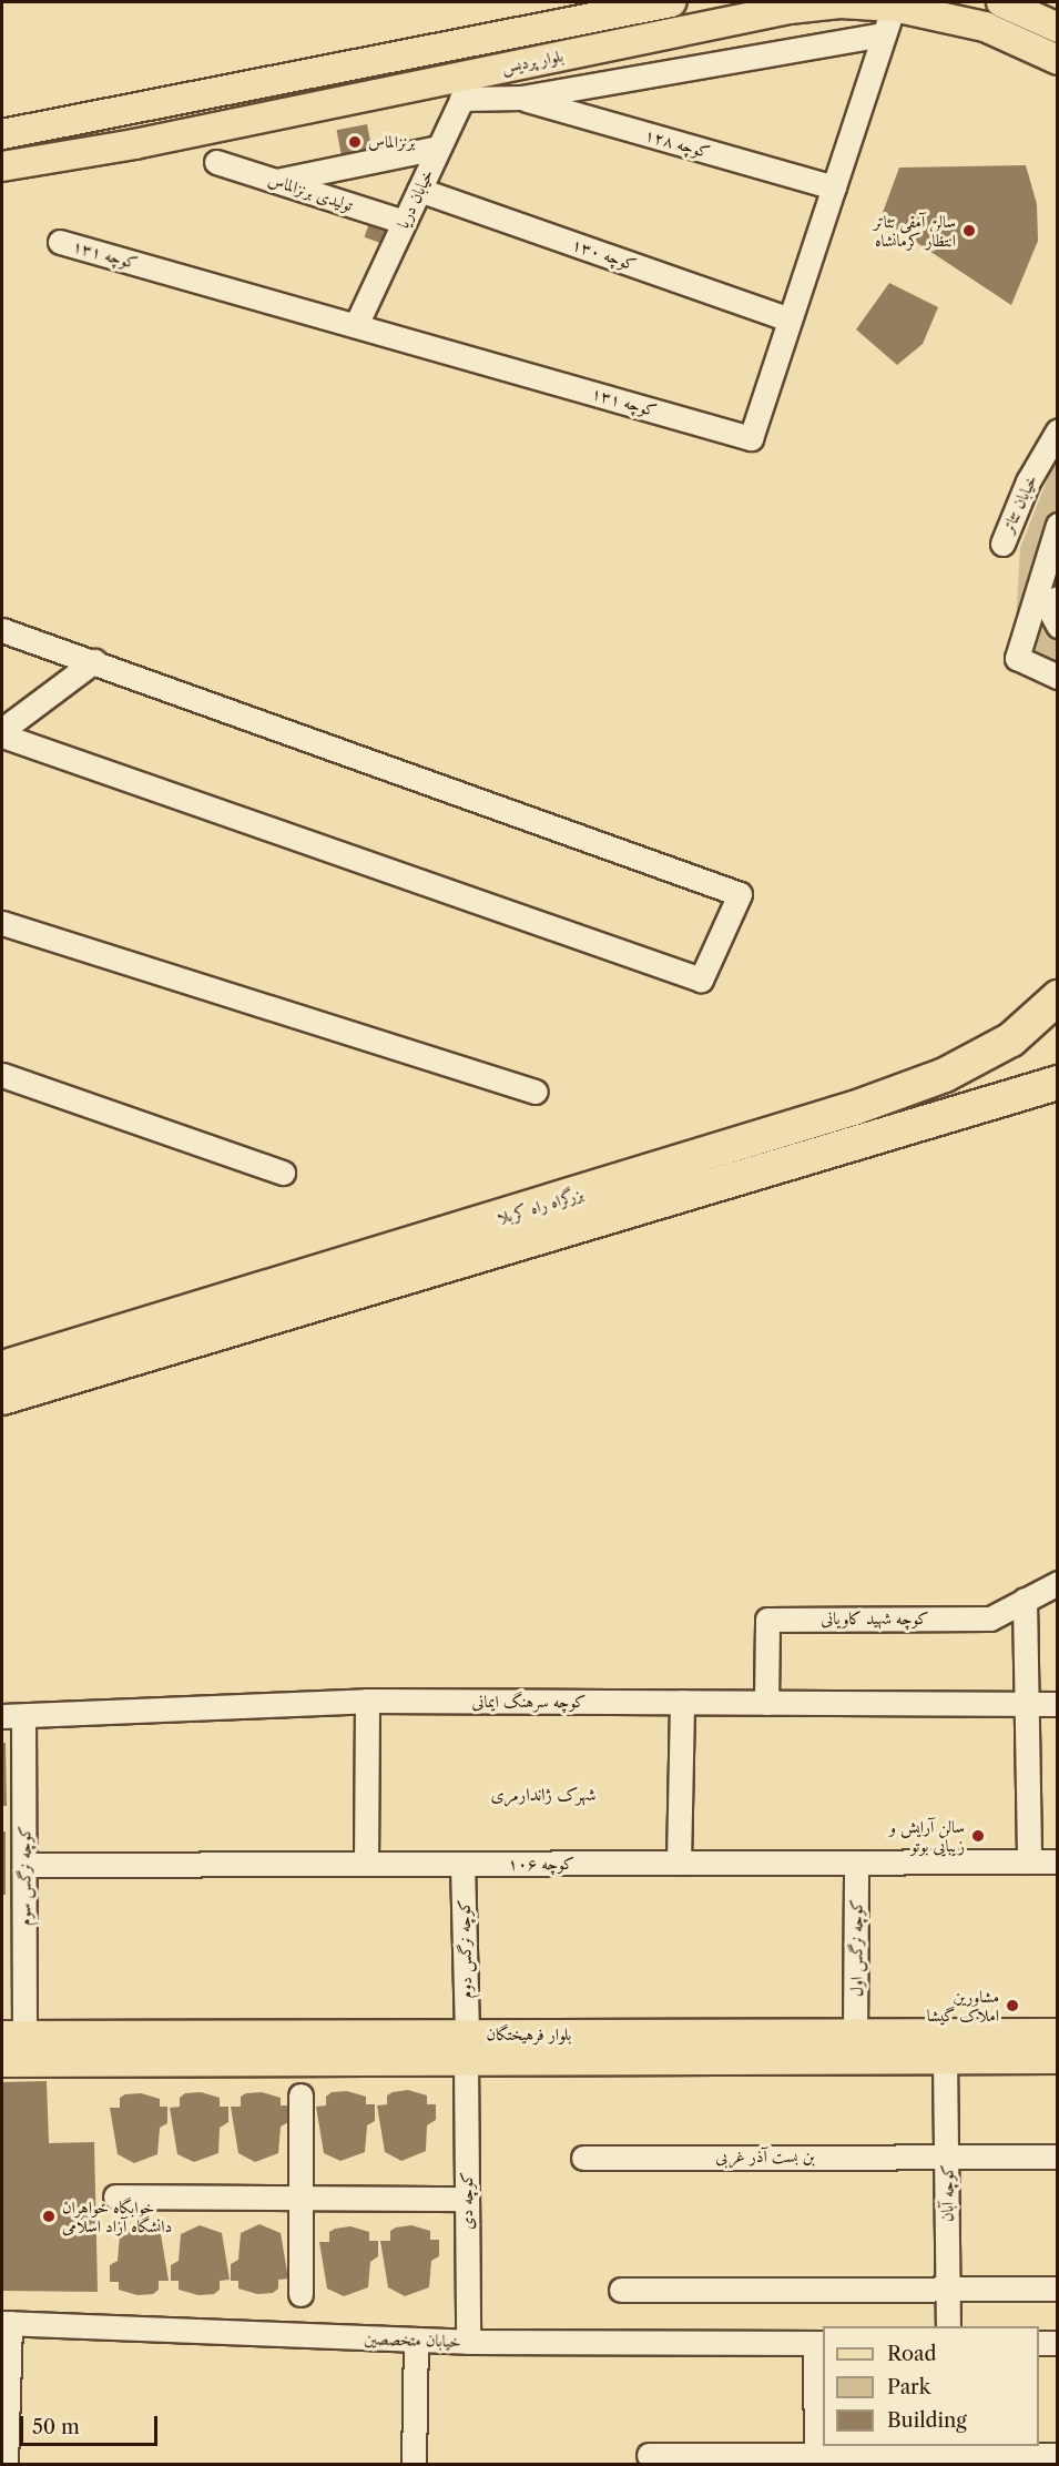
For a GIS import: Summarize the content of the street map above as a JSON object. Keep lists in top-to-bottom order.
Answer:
{
  "streets": {
    "highway": ["بزرگراه راه کربلا"],
    "main road": ["بلوار پردیس", "بلوار فرهیختگان"],
    "street": [
      "کوچه ۱۲۸",
      "تولیدی برنزالماس",
      "خیابان دریا",
      "کوچه ۱۳۱",
      "کوچه ۱۳۰",
      "خیابان تئاتر",
      "کوچه شهید کاویانی",
      "کوچه سرهنگ ایمانی",
      "کوچه ۱۰۶",
      "کوچه نرگس سوم",
      "کوچه نرگس اول",
      "کوچه نرگس دوم",
      "بن بست آذر غربی",
      "کوچه آبان",
      "کوچه دی",
      "خیابان متخصصین"
    ]
  },
  "crossings": [
    ["بلوار پردیس", "خیابان دریا"],
    ["بلوار پردیس", "کوچه ۱۳۱"],
    ["کوچه ۱۲۸", "کوچه ۱۳۱"],
    ["تولیدی برنزالماس", "خیابان دریا"],
    ["خیابان دریا", "کوچه ۱۳۱"],
    ["خیابان دریا", "کوچه ۱۳۰"],
    ["کوچه ۱۳۱", "کوچه ۱۳۰"],
    ["کوچه شهید کاویانی", "کوچه سرهنگ ایمانی"],
    ["کوچه سرهنگ ایمانی", "کوچه نرگس سوم"],
    ["کوچه ۱۰۶", "کوچه نرگس سوم"],
    ["کوچه ۱۰۶", "کوچه نرگس اول"],
    ["کوچه ۱۰۶", "کوچه نرگس دوم"],
    ["کوچه نرگس سوم", "بلوار فرهیختگان"],
    ["کوچه نرگس اول", "بلوار فرهیختگان"],
    ["کوچه نرگس دوم", "بلوار فرهیختگان"],
    ["کوچه نرگس دوم", "کوچه دی"],
    ["بلوار فرهیختگان", "کوچه آبان"],
    ["بلوار فرهیختگان", "کوچه دی"],
    ["بن بست آذر غربی", "کوچه آبان"],
    ["کوچه دی", "خیابان متخصصین"]
  ],
  "districts": ["شهرک ژاندارمری"],
  "places": [
    "برنزالماس",
    "سالن آمفی تئاتر انتظار کرمانشاه",
    "سالن آرایش و زیبایی بوتو",
    "مشاورین املاک گیشا",
    "خوابگاه خواهران دانشگاه آزاد اسلامی"
  ],
  "legend": ["Road", "Park", "Building"],
  "scale_bar": "50 m"
}
